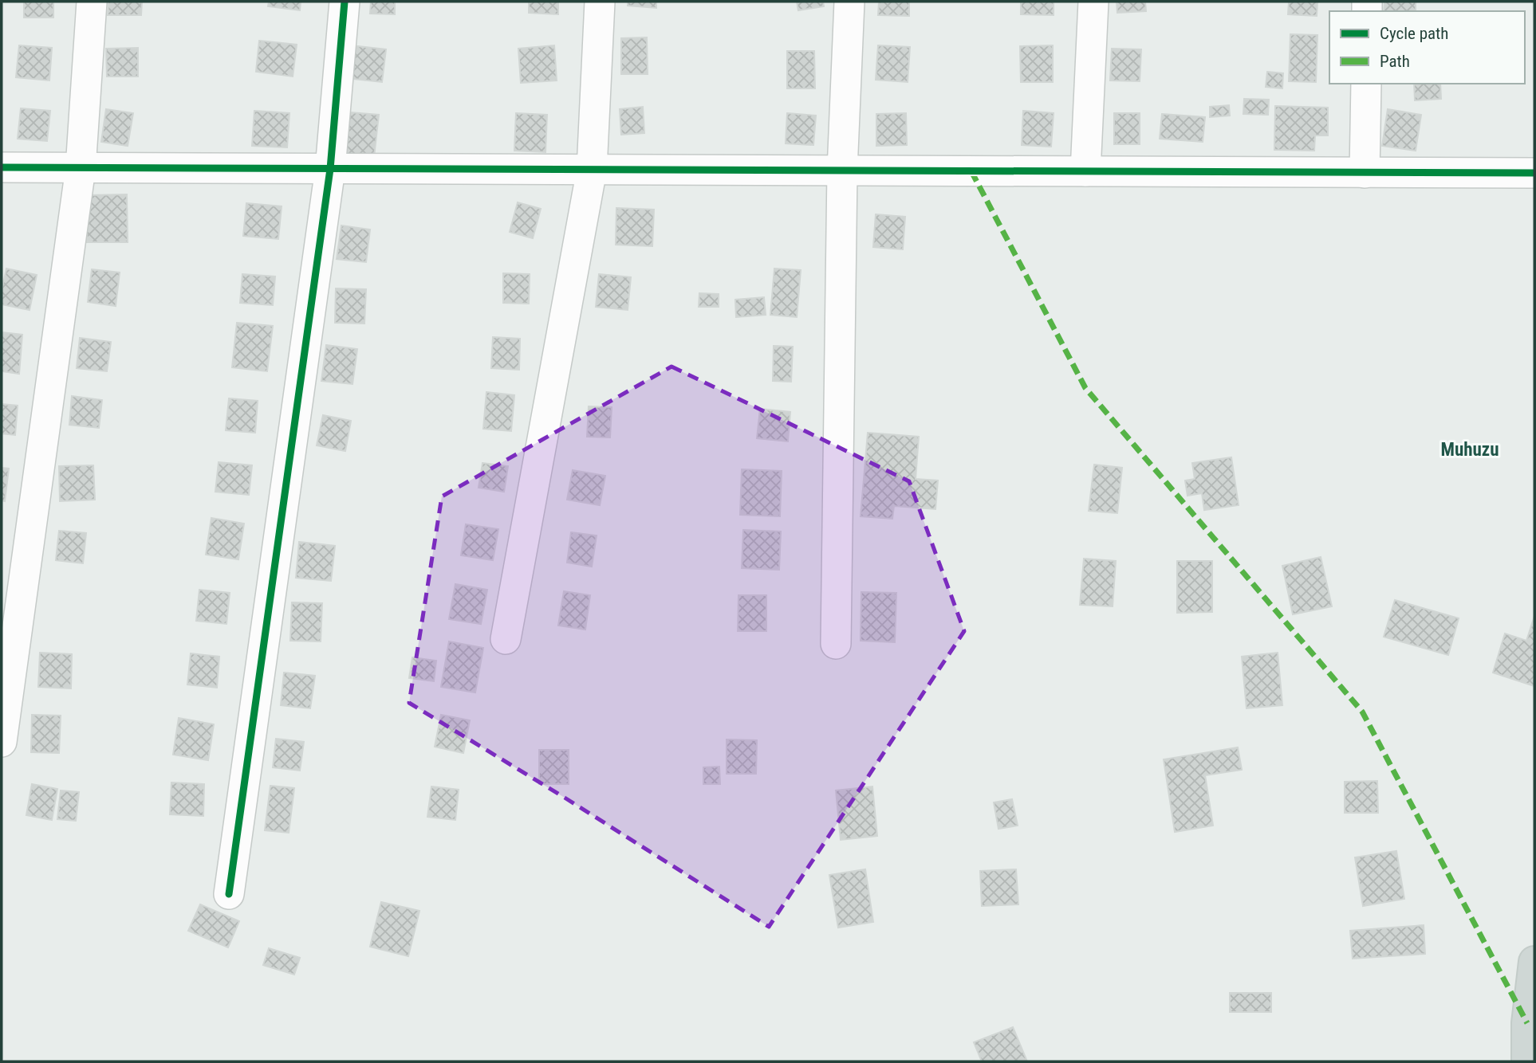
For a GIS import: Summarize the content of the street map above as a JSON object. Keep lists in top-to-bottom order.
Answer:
{
  "districts": ["Muhuzu"],
  "legend": ["Cycle path", "Path"]
}
